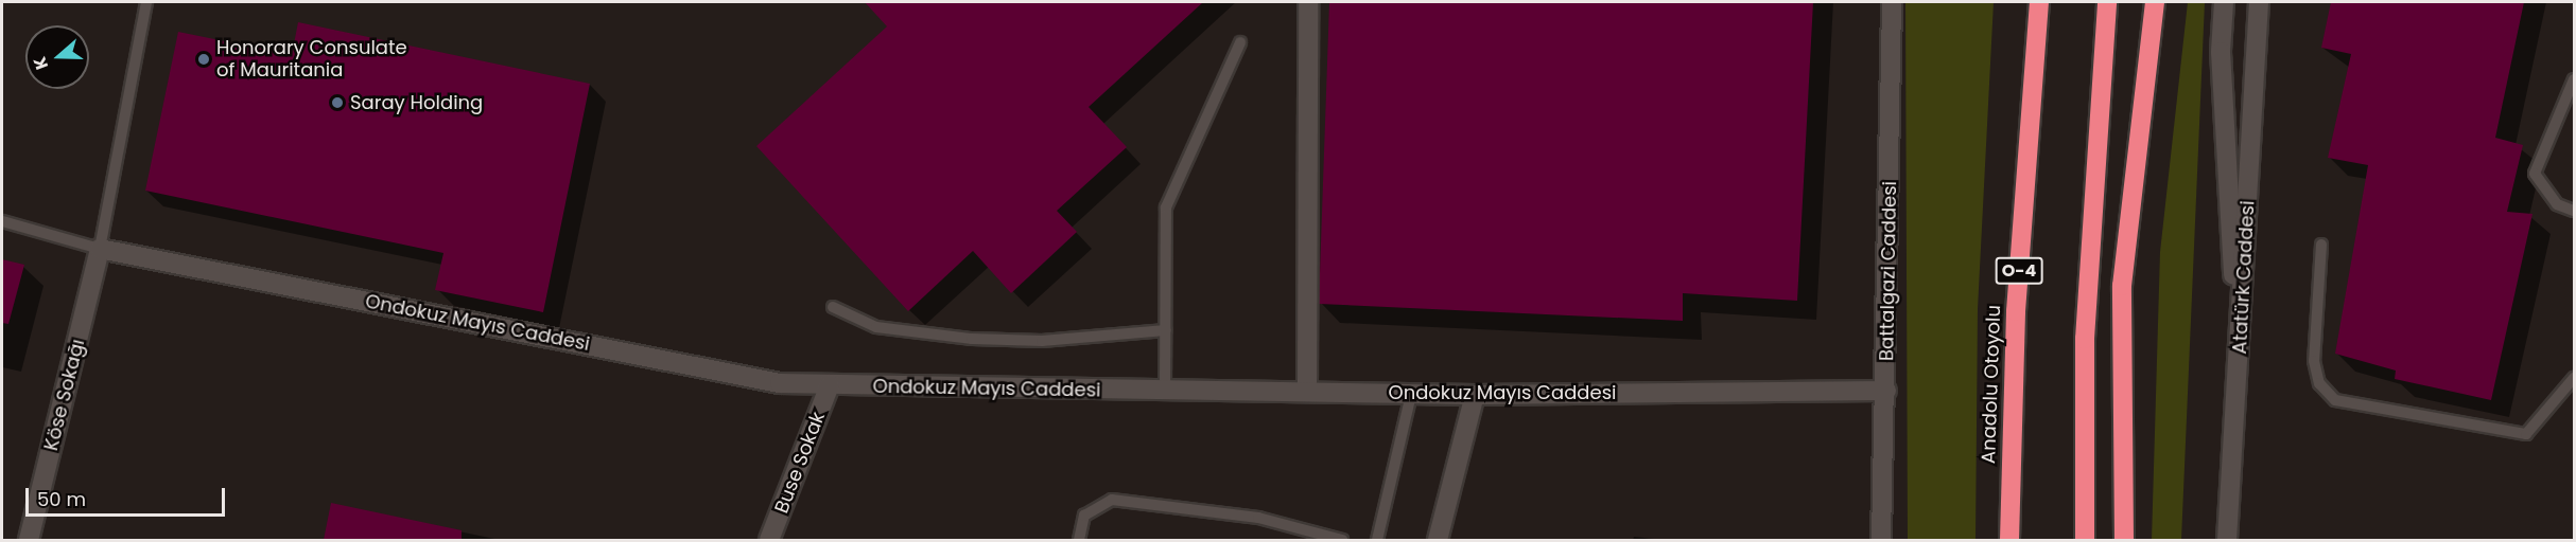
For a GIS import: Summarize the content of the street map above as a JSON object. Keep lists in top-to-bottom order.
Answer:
{
  "streets": {
    "highway": ["O-4", "Anadolu Otoyolu"],
    "street": [
      "Battalgazi Caddesi",
      "Atatürk Caddesi",
      "Ondokuz Mayıs Caddesi",
      "Köse Sokağı",
      "Buse Sokak"
    ]
  },
  "crossings": [
    ["Battalgazi Caddesi", "Ondokuz Mayıs Caddesi"],
    ["Ondokuz Mayıs Caddesi", "Köse Sokağı"],
    ["Ondokuz Mayıs Caddesi", "Buse Sokak"]
  ],
  "places": ["Honorary Consulate of Mauritania", "Saray Holding"],
  "scale_bar": "50 m",
  "north": "left"
}
